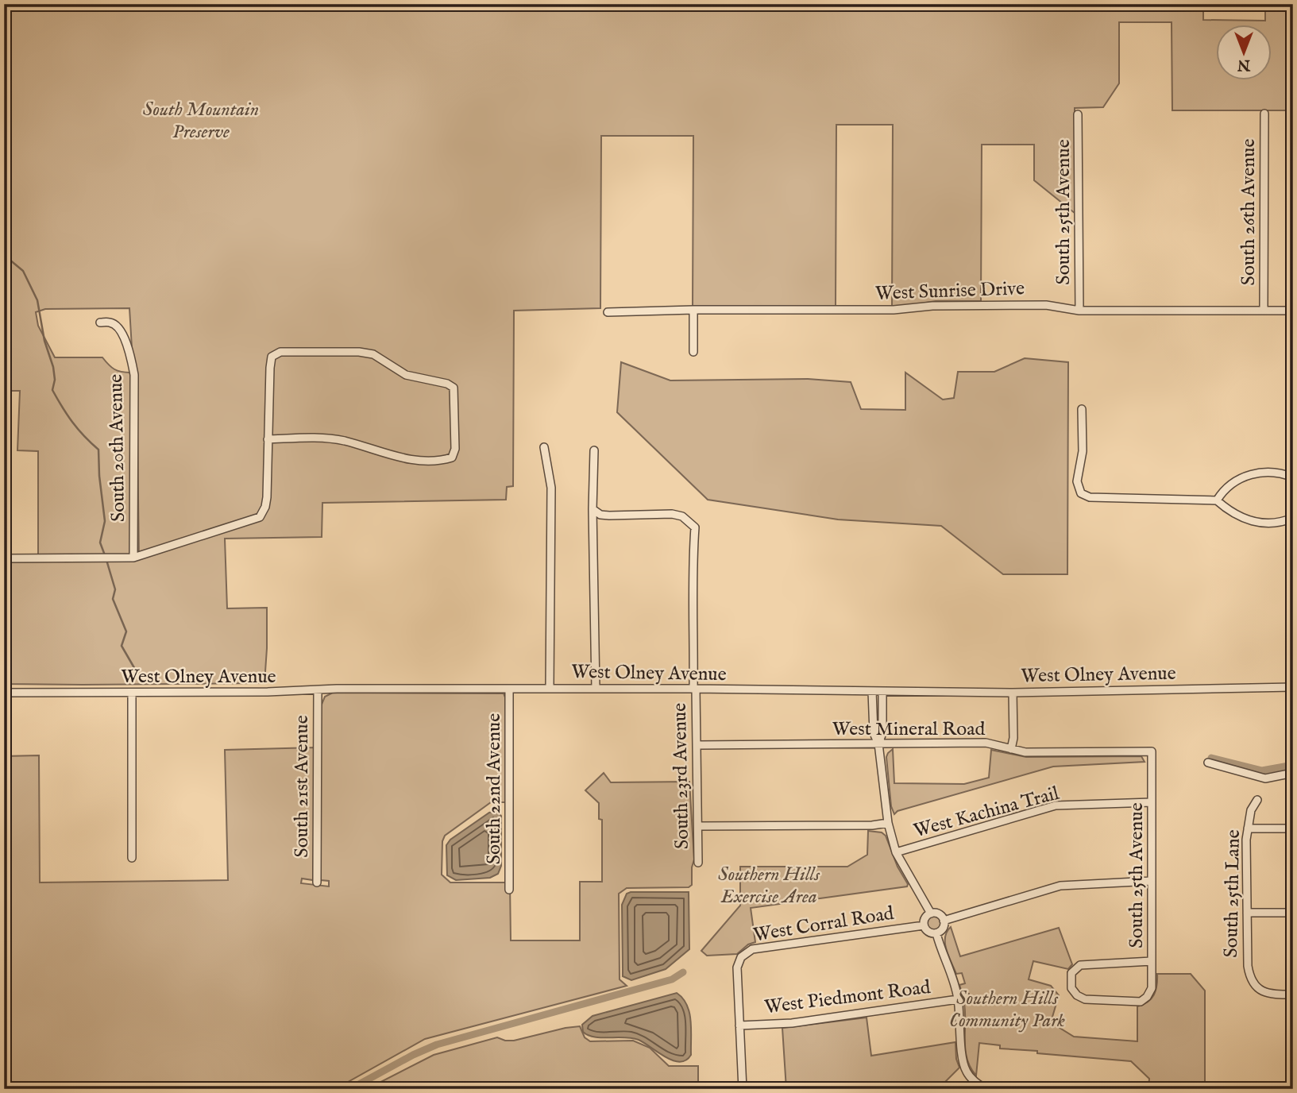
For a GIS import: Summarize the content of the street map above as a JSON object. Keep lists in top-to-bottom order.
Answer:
{
  "streets": {
    "street": [
      "South 25th Avenue",
      "South 26th Avenue",
      "West Sunrise Drive",
      "South 20th Avenue",
      "West Olney Avenue",
      "West Mineral Road",
      "South 23rd Avenue",
      "South 21st Avenue",
      "South 22nd Avenue",
      "West Kachina Trail",
      "South 25th Lane",
      "West Corral Road",
      "West Piedmont Road"
    ]
  },
  "crossings": [
    ["South 25th Avenue", "West Sunrise Drive"],
    ["South 25th Avenue", "West Mineral Road"],
    ["South 25th Avenue", "West Kachina Trail"],
    ["South 26th Avenue", "West Sunrise Drive"],
    ["West Olney Avenue", "South 23rd Avenue"],
    ["West Olney Avenue", "South 21st Avenue"],
    ["West Olney Avenue", "South 22nd Avenue"],
    ["West Mineral Road", "South 23rd Avenue"],
    ["South 23rd Avenue", "West Kachina Trail"],
    ["West Corral Road", "West Piedmont Road"]
  ],
  "parks": ["South Mountain Preserve", "Southern Hills Exercise Area", "Southern Hills Community Park"],
  "north": "bottom"
}
